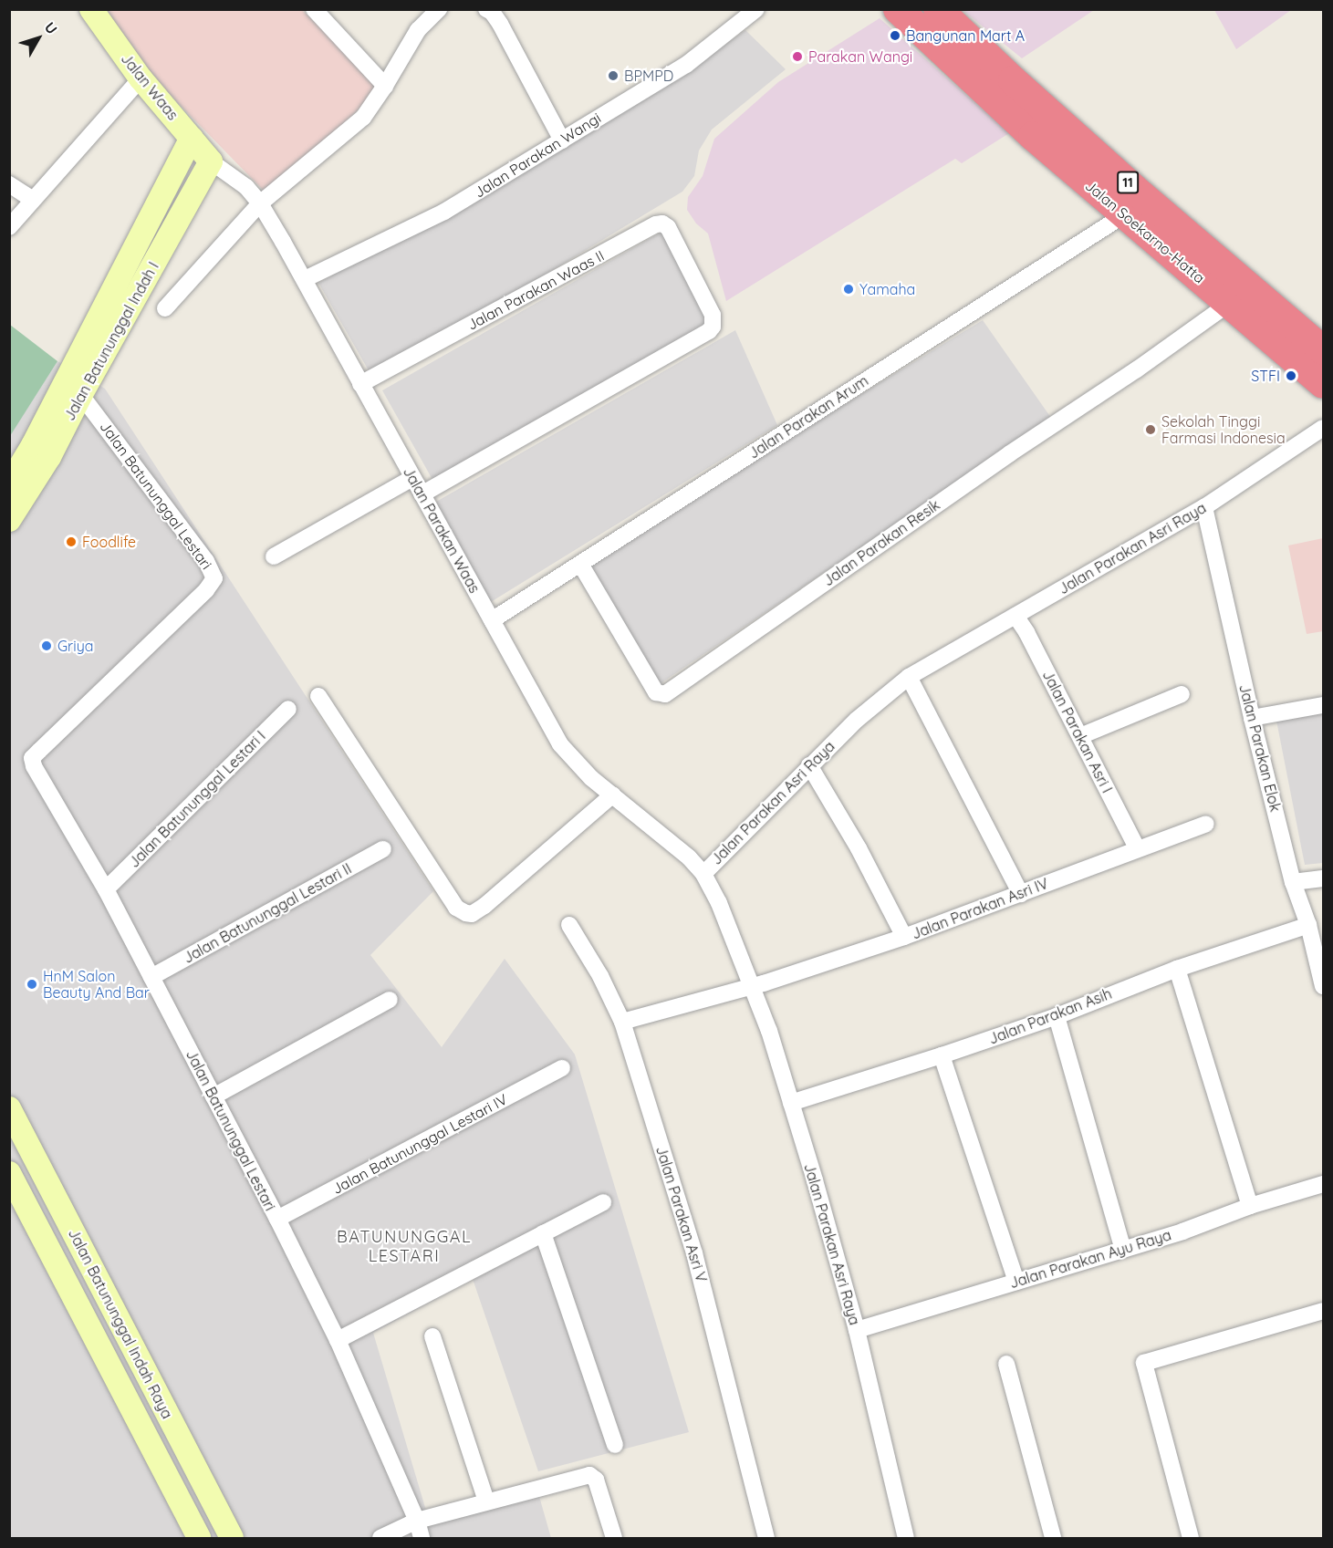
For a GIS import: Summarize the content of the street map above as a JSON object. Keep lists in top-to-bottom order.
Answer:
{
  "streets": {
    "highway": ["11", "Jalan Soekarno-Hatta"],
    "street": [
      "Jalan Waas",
      "Jalan Parakan Wangi",
      "Jalan Parakan Waas II",
      "Jalan Batununggal Indah I",
      "Jalan Parakan Arum",
      "Jalan Batununggal Lestari",
      "Jalan Parakan Waas",
      "Jalan Parakan Resik",
      "Jalan Parakan Asri Raya",
      "Jalan Parakan Asri I",
      "Jalan Parakan Elok",
      "Jalan Batununggal Lestari I",
      "Jalan Parakan Asri IV",
      "Jalan Batununggal Lestari II",
      "Jalan Parakan Asih",
      "Jalan Batununggal Lestari IV",
      "Jalan Parakan Asri V",
      "Jalan Parakan Ayu Raya",
      "Jalan Batununggal Indah Raya"
    ]
  },
  "crossings": [
    ["Jalan Waas", "Jalan Batununggal Indah I"],
    ["Jalan Waas", "Jalan Parakan Waas"],
    ["Jalan Parakan Wangi", "Jalan Parakan Waas"],
    ["Jalan Soekarno-Hatta", "Jalan Parakan Arum"],
    ["Jalan Soekarno-Hatta", "Jalan Parakan Resik"],
    ["Jalan Parakan Waas II", "Jalan Parakan Waas"],
    ["Jalan Batununggal Indah I", "Jalan Batununggal Lestari"],
    ["Jalan Batununggal Indah I", "Jalan Parakan Waas"],
    ["Jalan Parakan Arum", "Jalan Parakan Waas"],
    ["Jalan Parakan Arum", "Jalan Parakan Resik"],
    ["Jalan Batununggal Lestari", "Jalan Batununggal Lestari I"],
    ["Jalan Batununggal Lestari", "Jalan Batununggal Lestari II"],
    ["Jalan Batununggal Lestari", "Jalan Batununggal Lestari IV"],
    ["Jalan Parakan Waas", "Jalan Parakan Asri Raya"],
    ["Jalan Parakan Asri Raya", "Jalan Parakan Asri I"],
    ["Jalan Parakan Asri Raya", "Jalan Parakan Elok"],
    ["Jalan Parakan Asri Raya", "Jalan Parakan Asri IV"],
    ["Jalan Parakan Asri Raya", "Jalan Parakan Asih"],
    ["Jalan Parakan Asri Raya", "Jalan Parakan Ayu Raya"],
    ["Jalan Parakan Asri I", "Jalan Parakan Asri IV"],
    ["Jalan Parakan Elok", "Jalan Parakan Asih"]
  ],
  "districts": ["BATUNUNGGAL LESTARI"],
  "places": [
    "Bangunan Mart A",
    "Parakan Wangi",
    "BPMPD",
    "Yamaha",
    "STFI",
    "Sekolah Tinggi Farmasi Indonesia",
    "Foodlife",
    "Griya",
    "HnM Salon Beauty And Bar"
  ],
  "north": "top right"
}
